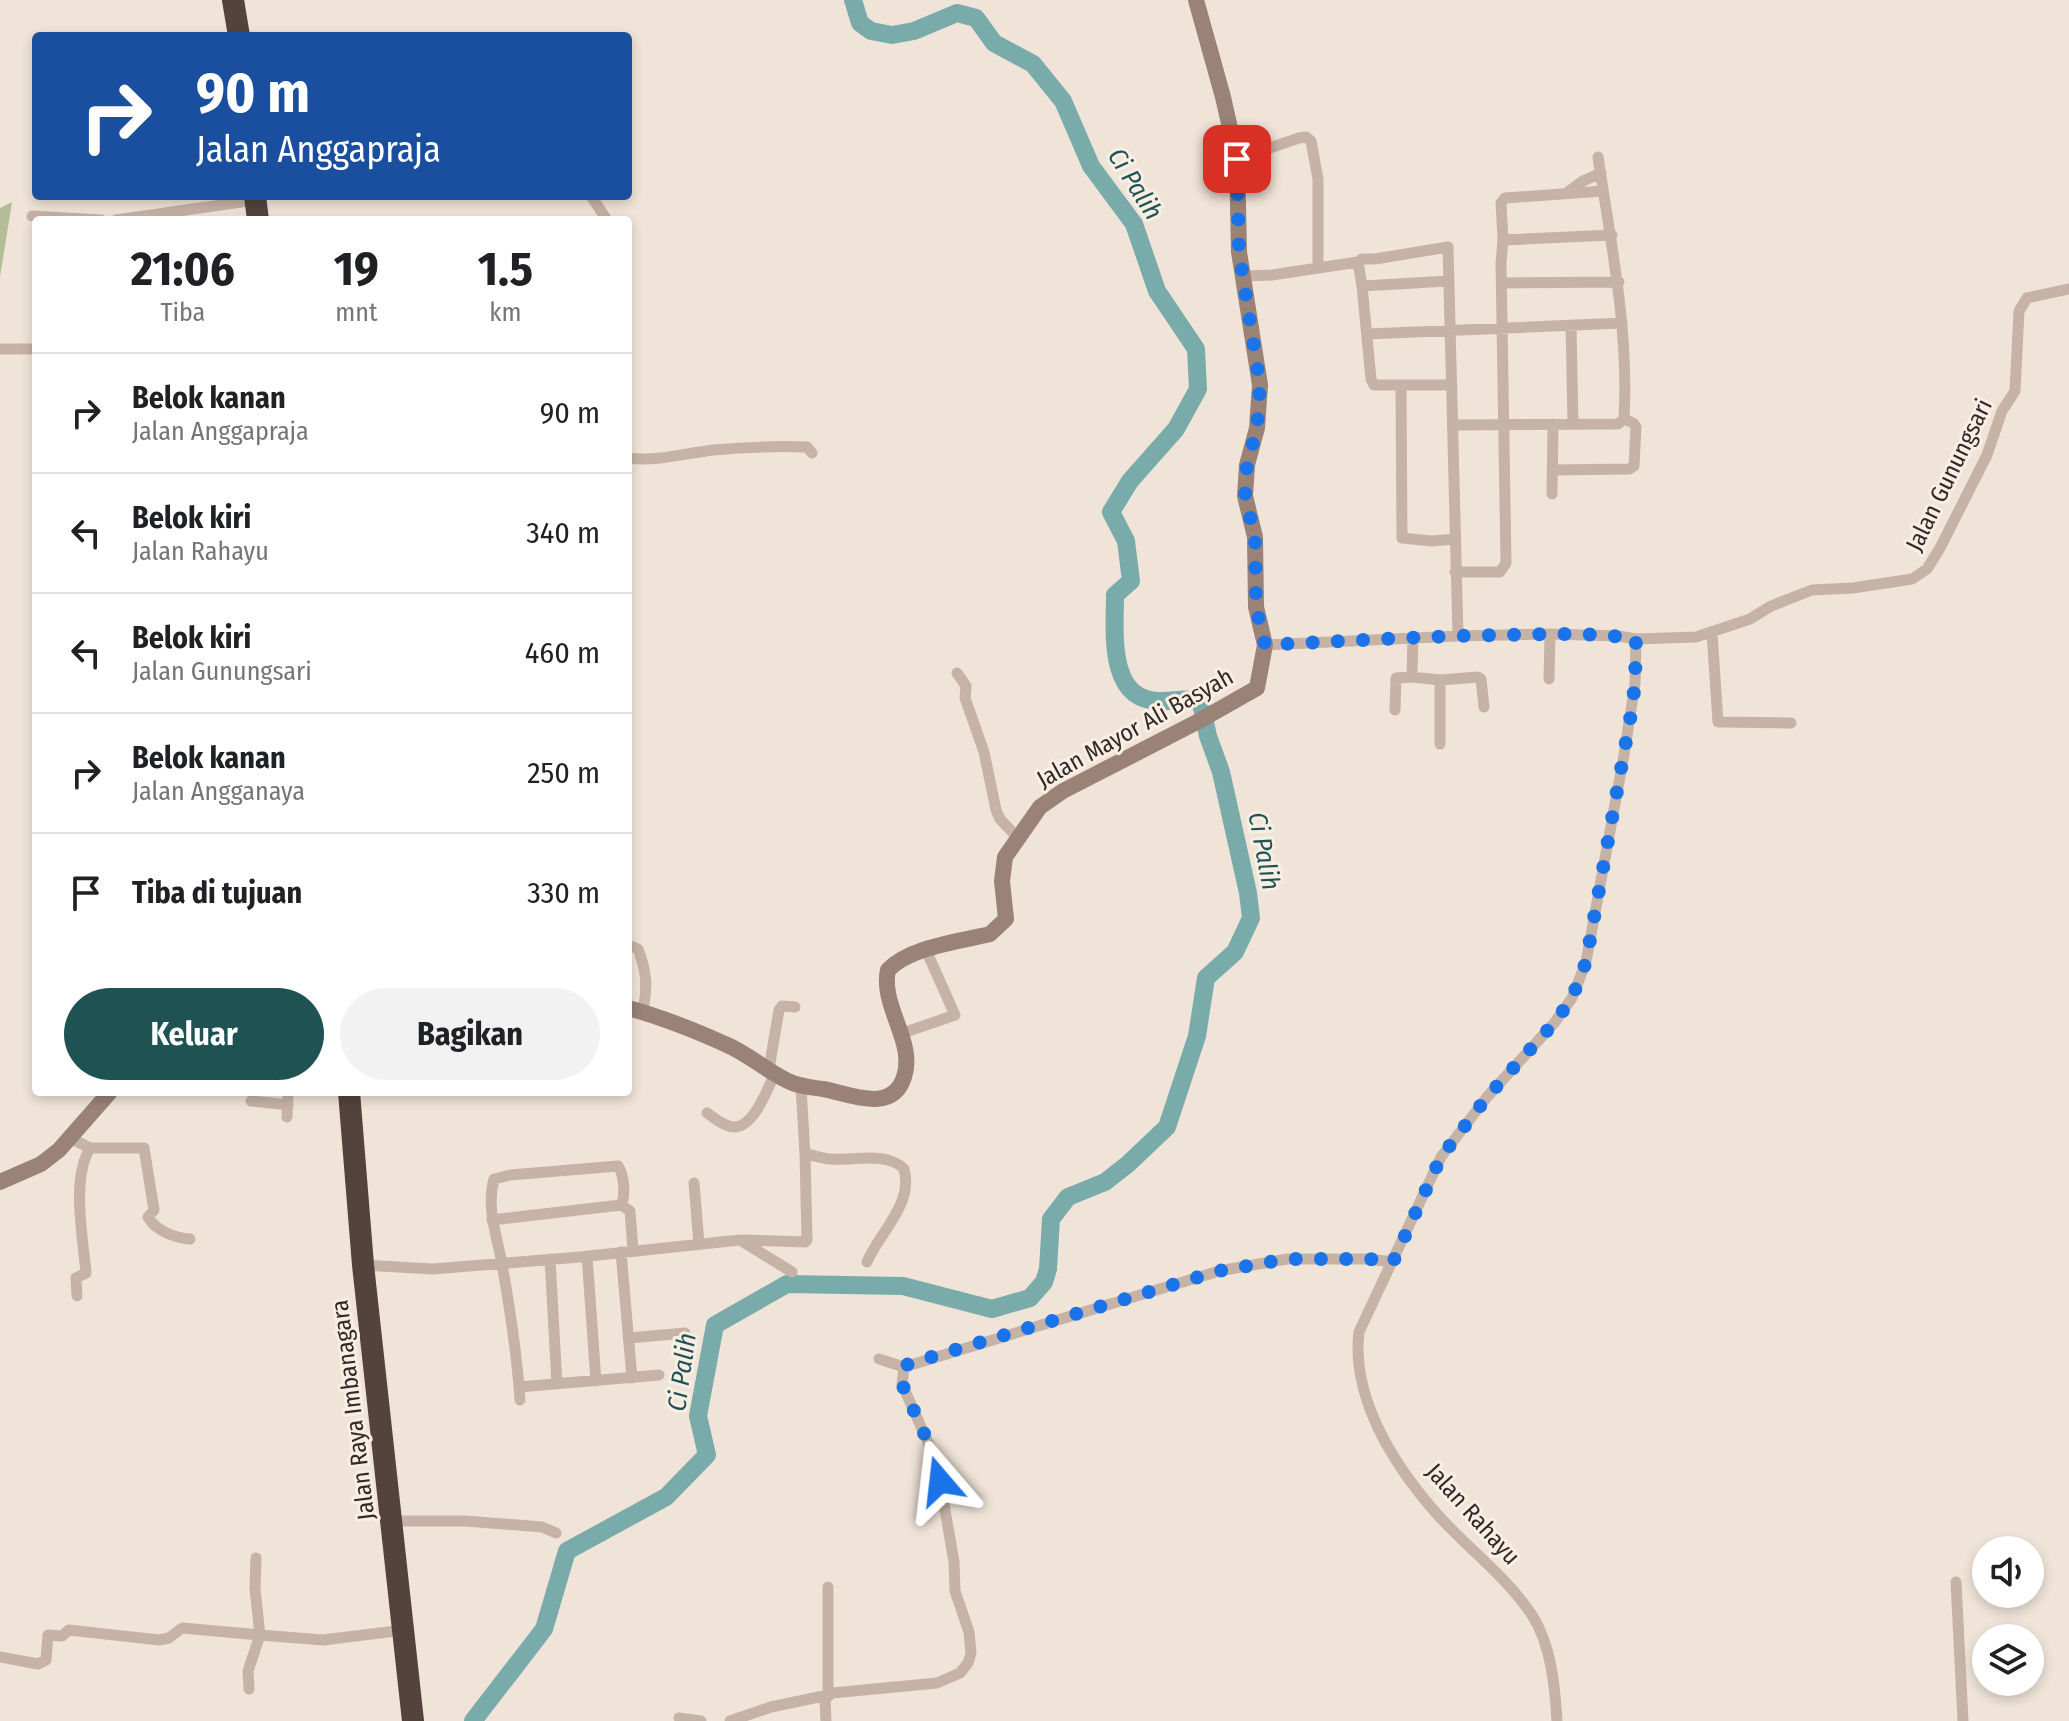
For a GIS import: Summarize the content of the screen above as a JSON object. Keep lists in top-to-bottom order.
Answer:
{
  "streets": {
    "highway": ["Jalan Raya Imbanagara"],
    "street": ["Jalan Gunungsari", "Jalan Mayor Ali Basyah", "Jalan Rahayu"]
  },
  "crossings": [
    ["Jalan Gunungsari", "Jalan Mayor Ali Basyah"],
    ["Jalan Gunungsari", "Jalan Rahayu"]
  ],
  "water": ["Ci Palih"],
  "page": {
    "turn": ["90 m", "Jalan Anggapraja"],
    "eta": [
      "21:06",
      "Tiba",
      "19",
      "mnt",
      "1.5",
      "km"
    ],
    "list": [
      {
        "name": "Belok kanan",
        "note": "Jalan Anggapraja",
        "value": "90 m"
      },
      {
        "name": "Belok kiri",
        "note": "Jalan Rahayu",
        "value": "340 m"
      },
      {
        "name": "Belok kiri",
        "note": "Jalan Gunungsari",
        "value": "460 m"
      },
      {
        "name": "Belok kanan",
        "note": "Jalan Angganaya",
        "value": "250 m"
      },
      {
        "name": "Tiba di tujuan",
        "value": "330 m"
      }
    ],
    "buttons": ["Keluar", "Bagikan"]
  }
}
